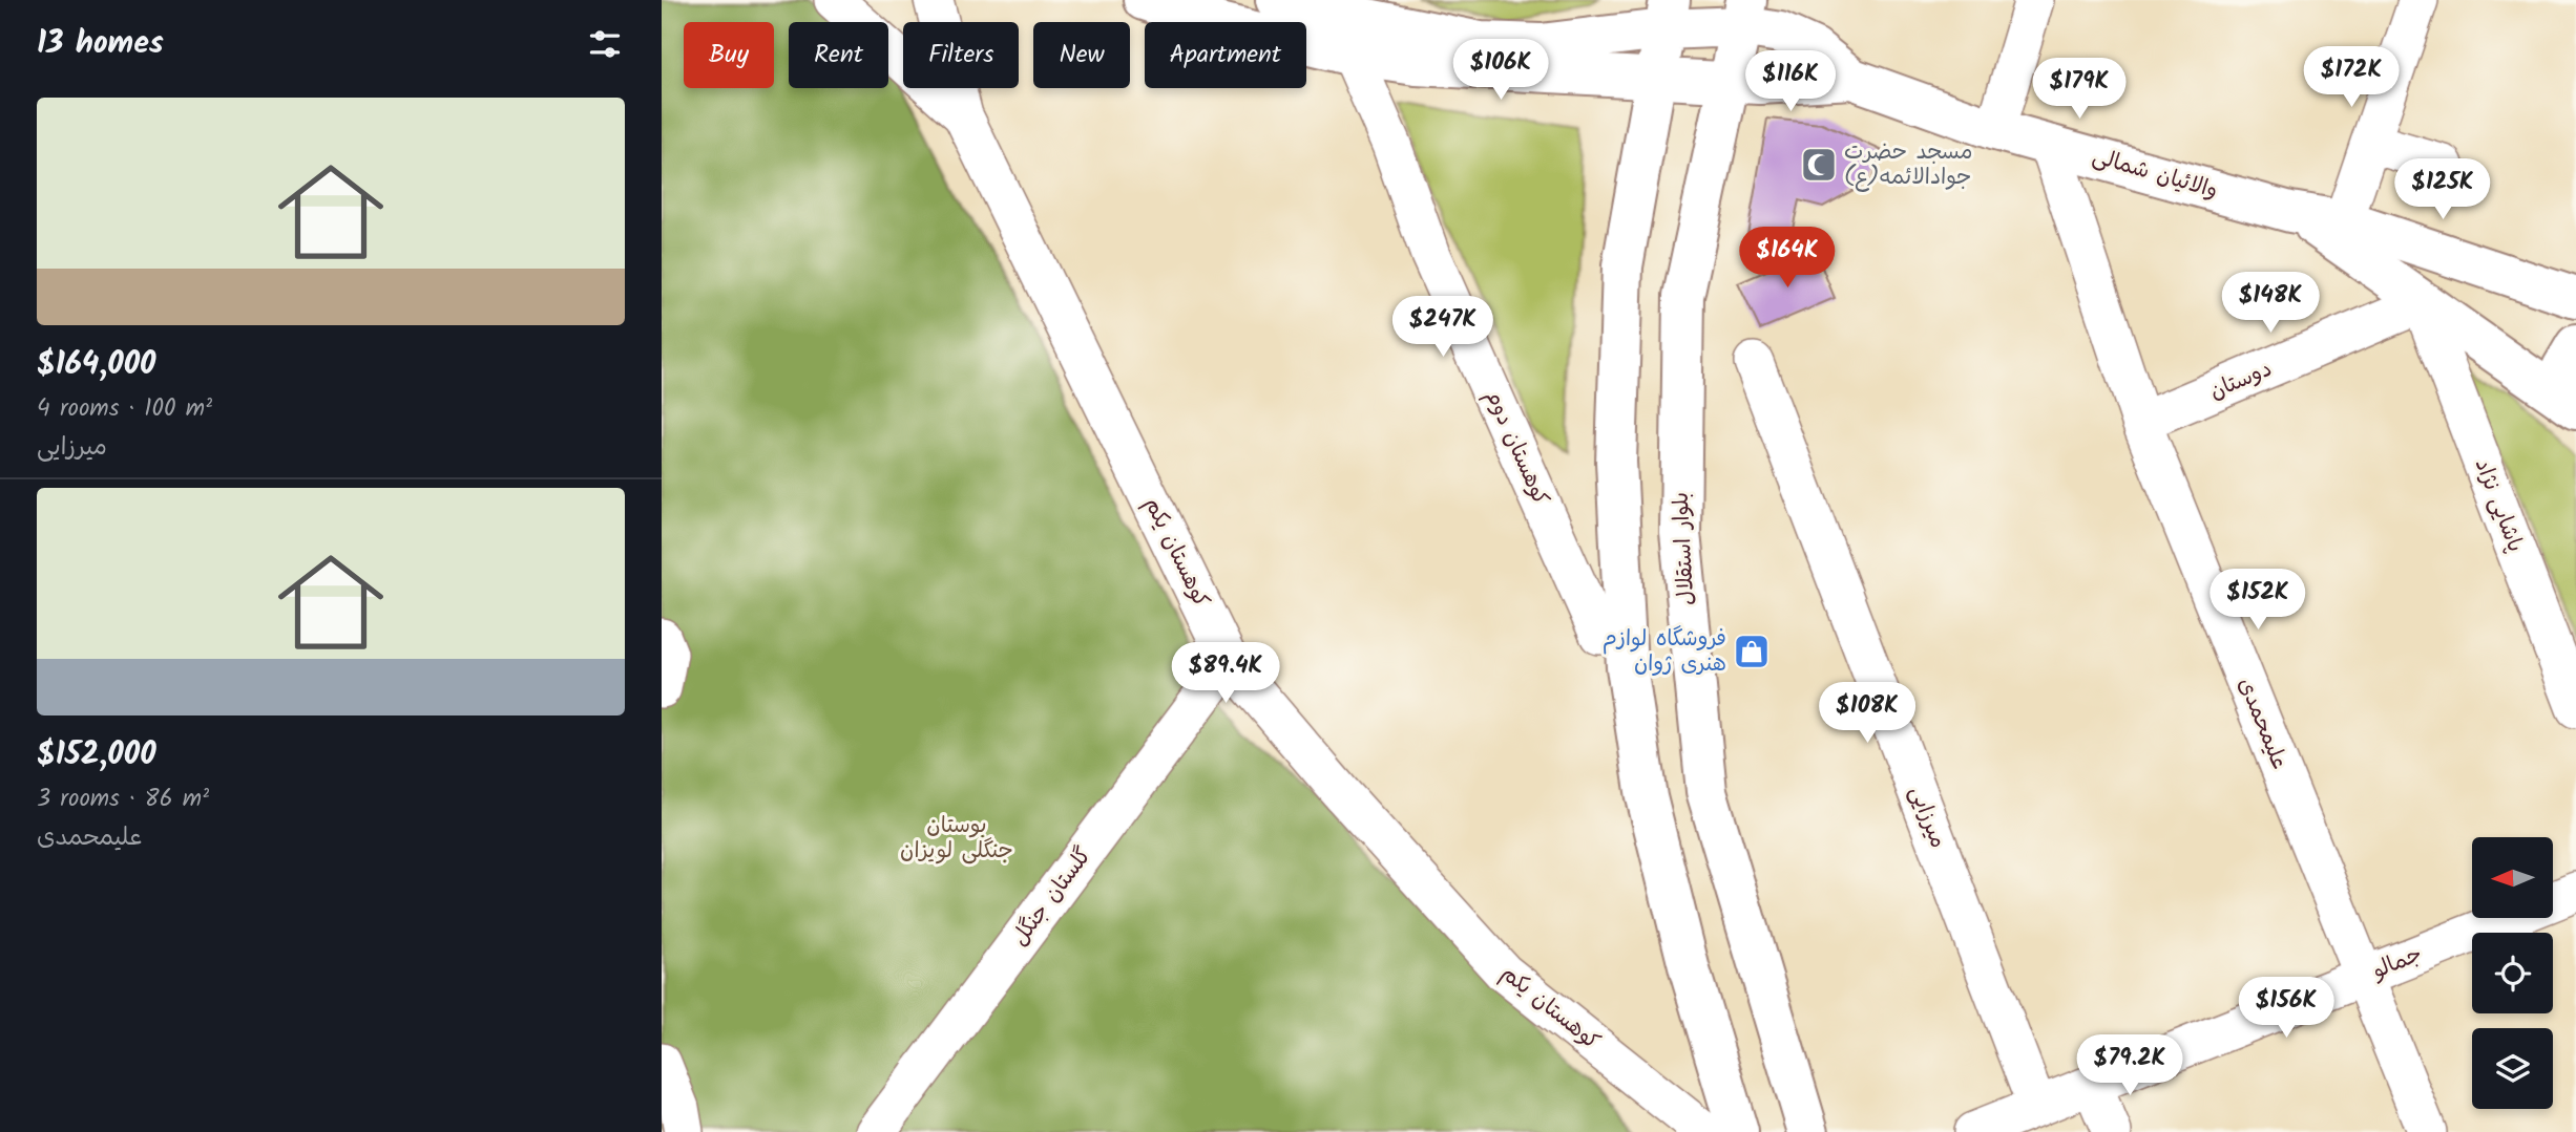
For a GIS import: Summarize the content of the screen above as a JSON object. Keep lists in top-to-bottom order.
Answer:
{
  "streets": {
    "main road": ["والائیان شمالی", "بلوار استقلال"],
    "street": [
      "دوستان",
      "کوهستان دوم",
      "پاشایی نژاد",
      "کوهستان یکم",
      "علیمحمدی",
      "میرزایی",
      "گلستان جنگل",
      "جمالو"
    ]
  },
  "crossings": [
    ["والائیان شمالی", "دوستان"],
    ["والائیان شمالی", "کوهستان دوم"],
    ["والائیان شمالی", "پاشایی نژاد"],
    ["والائیان شمالی", "بلوار استقلال"],
    ["والائیان شمالی", "علیمحمدی"],
    ["دوستان", "پاشایی نژاد"],
    ["دوستان", "علیمحمدی"],
    ["کوهستان یکم", "گلستان جنگل"],
    ["علیمحمدی", "جمالو"],
    ["میرزایی", "جمالو"]
  ],
  "parks": ["بوستان جنگلی لویزان"],
  "places": {
    "mosque": ["مسجد حضرت جوادالائمه(ع)"],
    "shop": ["فروشگاه لوازم هنری ژوان"]
  },
  "north": "left",
  "page": {
    "heading": "13 homes",
    "chip": [
      "Buy",
      "Rent",
      "Filters",
      "New",
      "Apartment"
    ],
    "price": [
      "$106K",
      "$172K",
      "$116K",
      "$179K",
      "$125K",
      "$164K",
      "$148K",
      "$247K",
      "$152K",
      "$89.4K",
      "$108K",
      "$156K",
      "$79.2K"
    ],
    "list": [
      {
        "name": "$164,000",
        "note": "4 rooms · 100 m² · میرزایی"
      },
      {
        "name": "$152,000",
        "note": "3 rooms · 86 m² · علیمحمدی"
      }
    ]
  }
}
